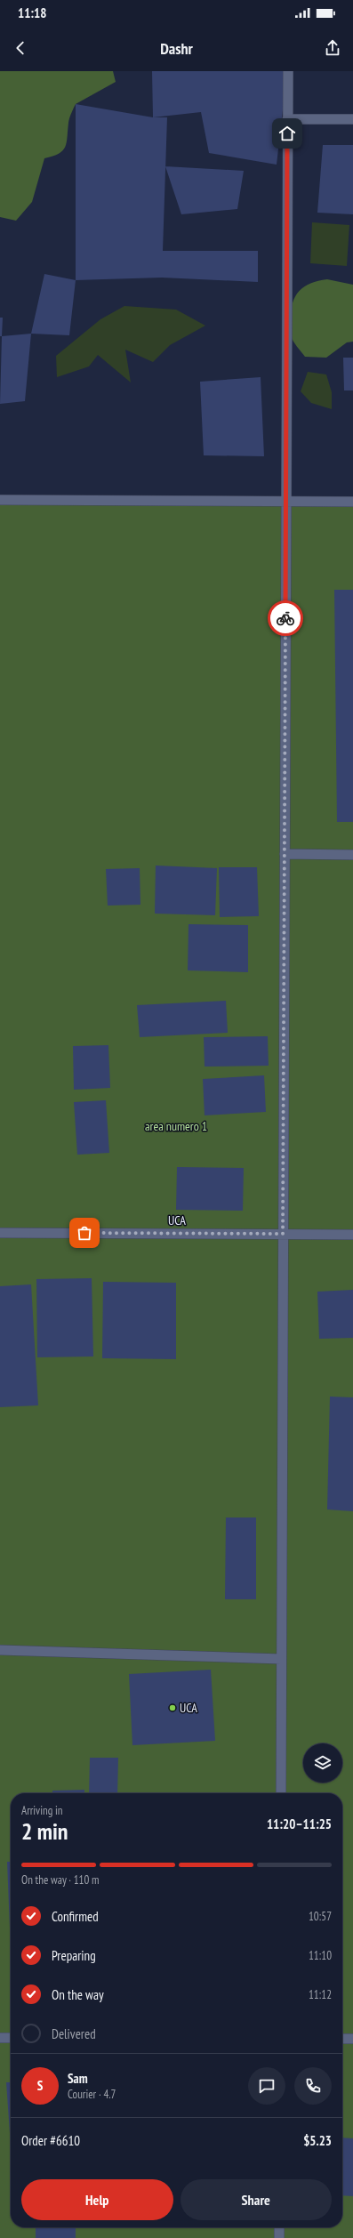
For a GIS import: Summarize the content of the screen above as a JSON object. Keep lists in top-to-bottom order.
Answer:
{
  "streets": {
    "street": ["UCA"]
  },
  "parks": ["area numero 1"],
  "places": ["UCA"],
  "page": {
    "status": "11:18",
    "header": "Dashr",
    "heading": ["2 min", "Arriving in", "11:20–11:25"],
    "panel": [
      "Sam",
      "Courier · 4.7",
      "Order #6610",
      "$5.23"
    ],
    "bar": "On the way · 110 m",
    "list": [
      ["Confirmed", "10:57"],
      ["Preparing", "11:10"],
      ["On the way", "11:12"],
      "Delivered"
    ],
    "round": "S",
    "buttons": ["Help", "Share"]
  }
}
